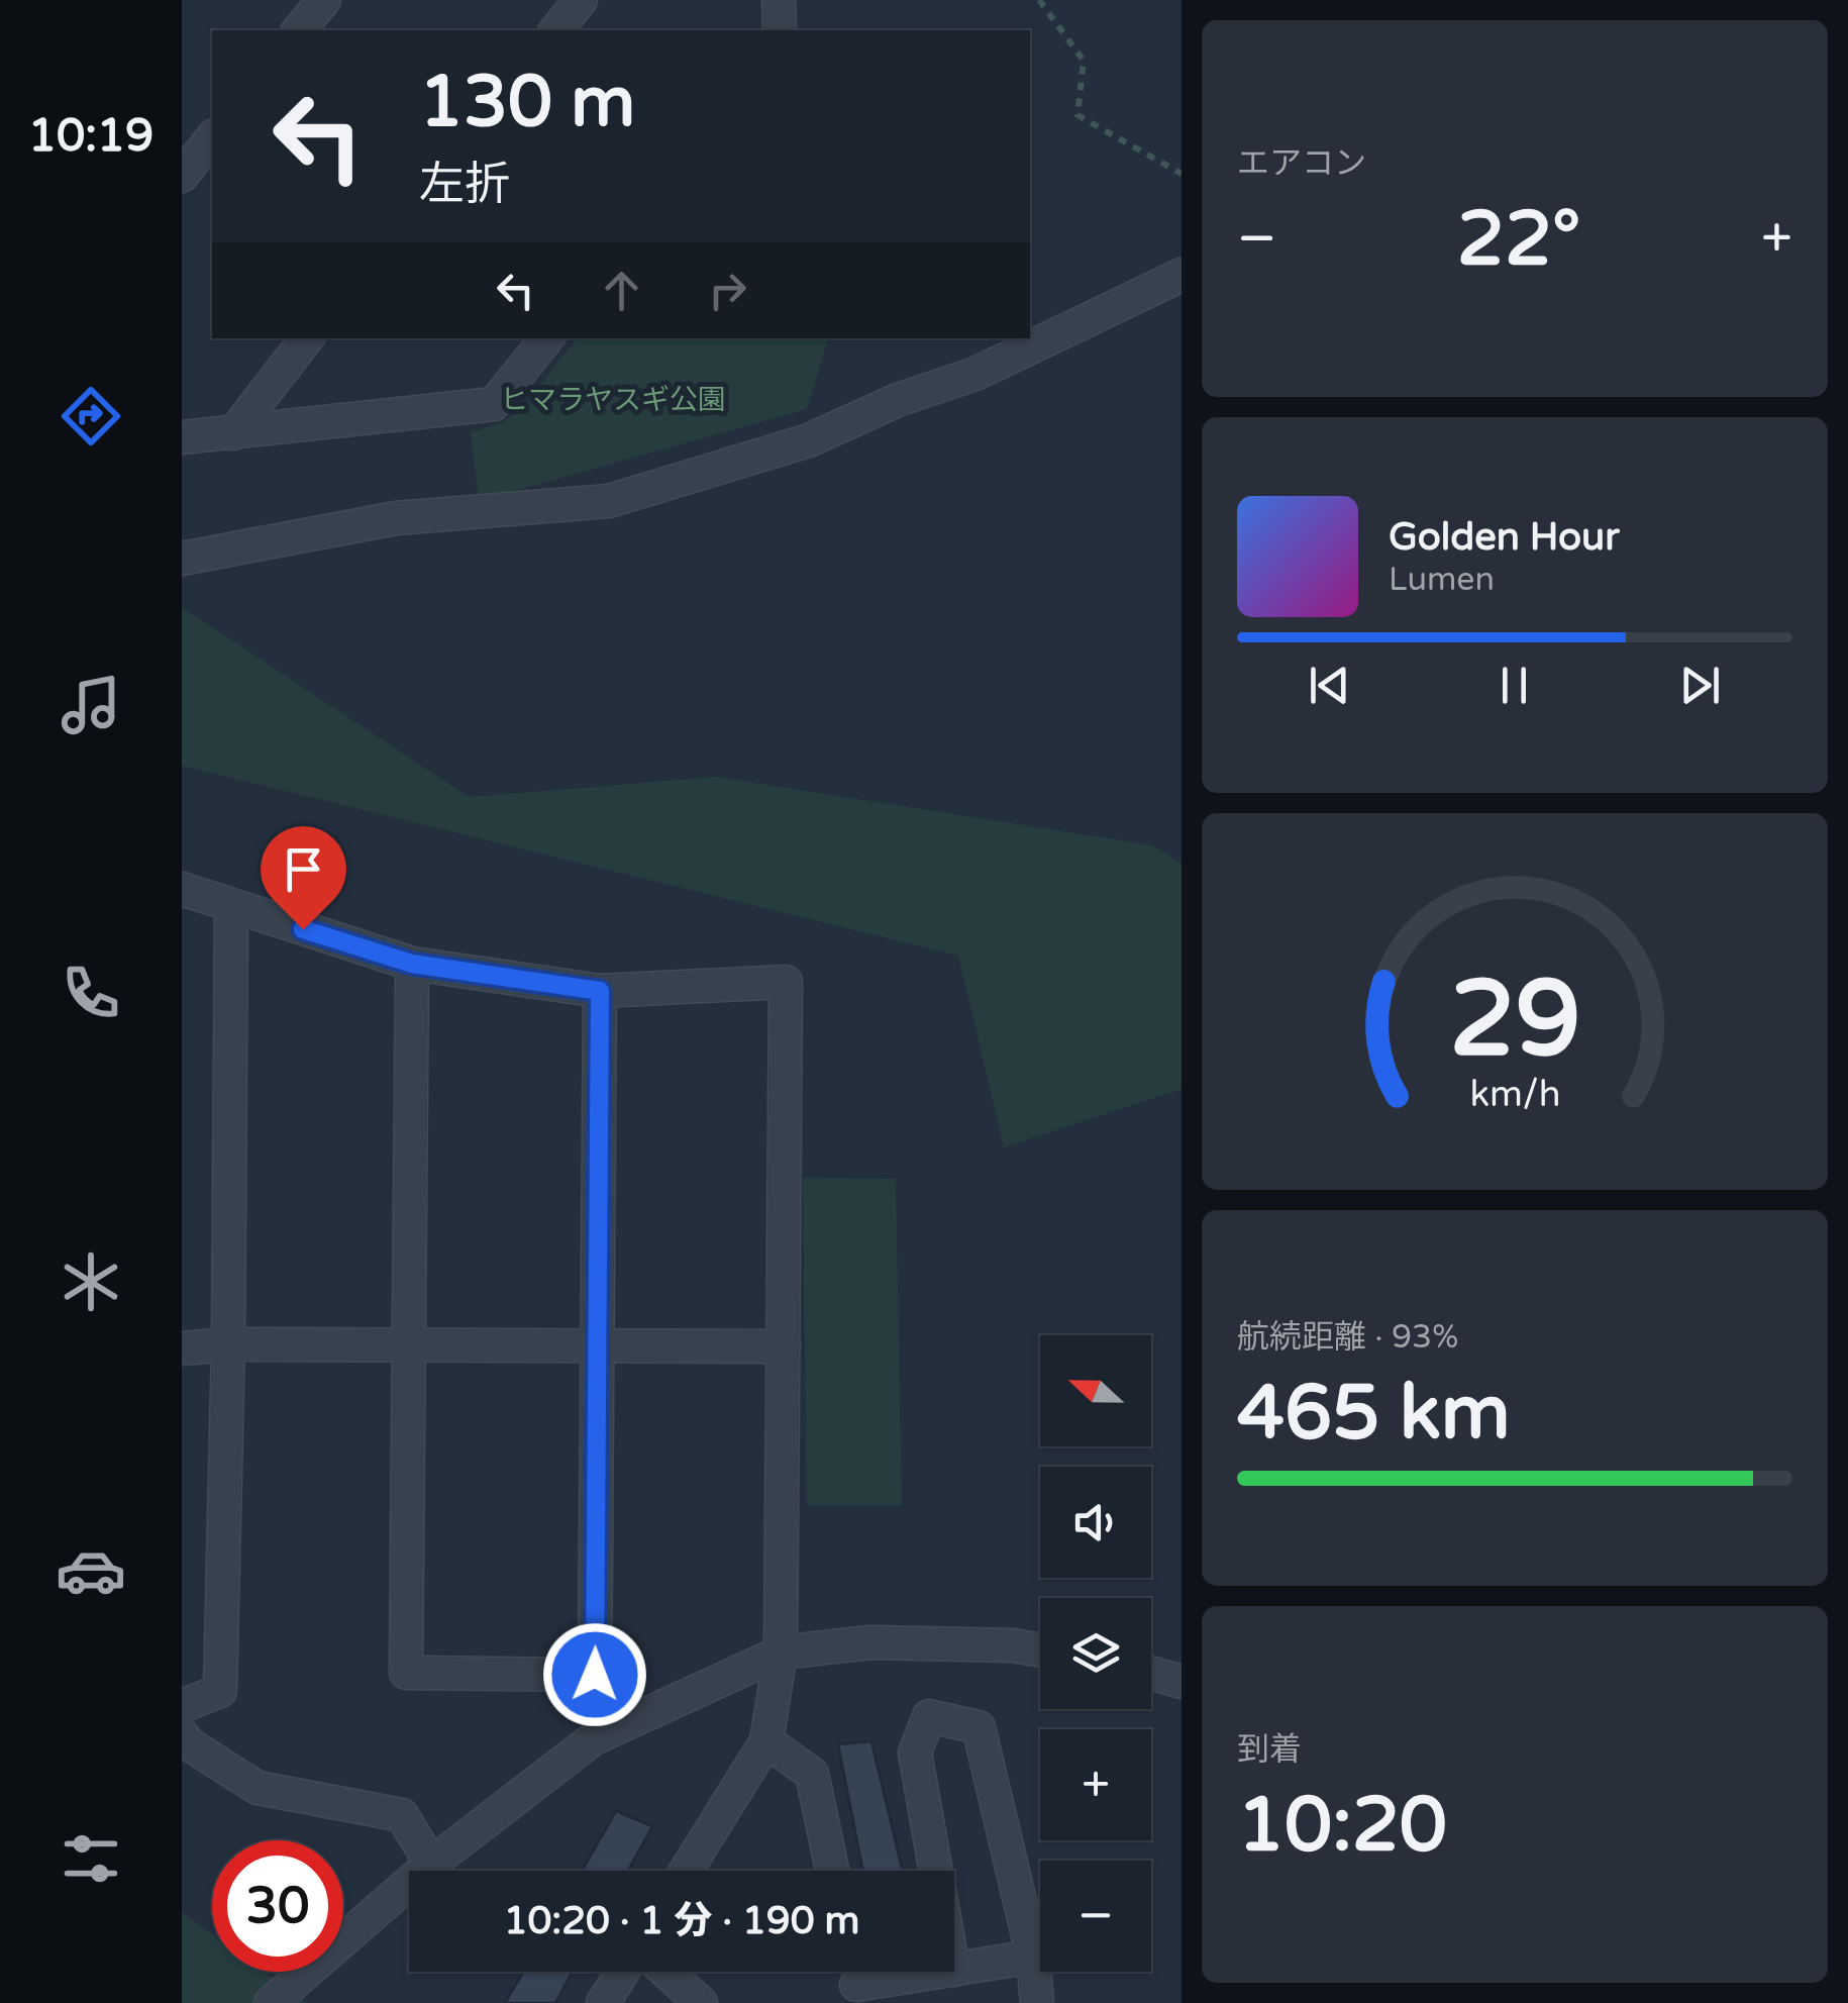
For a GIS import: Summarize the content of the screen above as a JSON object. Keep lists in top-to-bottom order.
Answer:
{
  "parks": ["ヒマラヤスギ公園"],
  "north": "left",
  "page": {
    "tabs": "10:19",
    "tile": [
      "エアコン",
      ["航続距離 · 93%", "465 km"],
      ["到着", "10:20"]
    ],
    "turn": ["130 m", "左折"],
    "heat": ["−", "22°", "+"],
    "song": ["Golden Hour", "Lumen"],
    "map_buttons": ["+", "−"],
    "limit": "30",
    "trip": "10:20 · 1 分 · 190 m",
    "gauge": ["29", "km/h"]
  }
}
